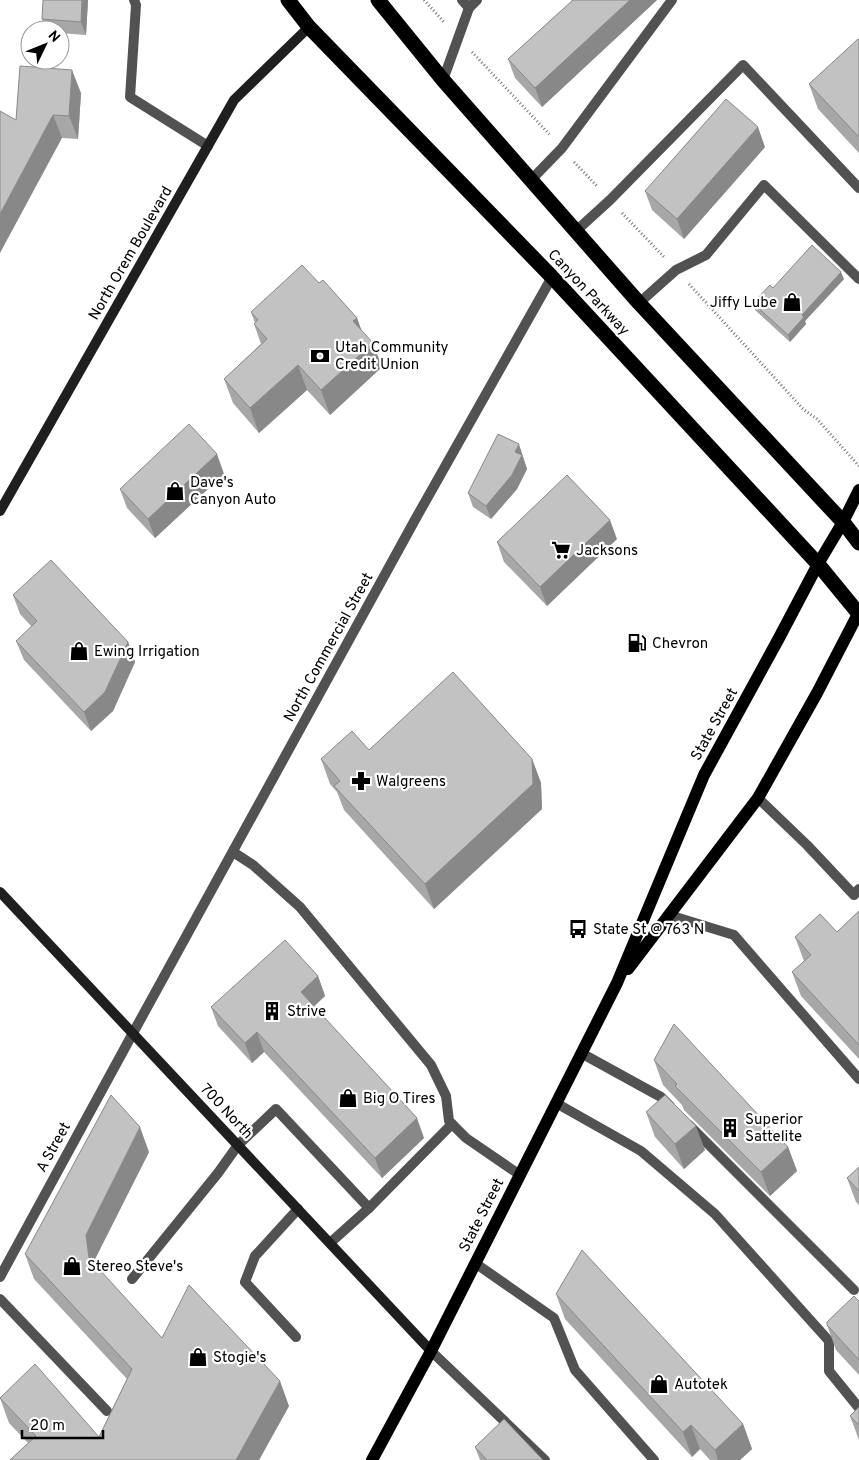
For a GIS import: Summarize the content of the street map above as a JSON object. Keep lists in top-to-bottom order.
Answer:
{
  "streets": {
    "highway": ["Canyon Parkway"],
    "main road": ["State Street"],
    "street": [
      "North Orem Boulevard",
      "North Commercial Street",
      "700 North",
      "A Street"
    ]
  },
  "crossings": [
    ["North Orem Boulevard", "Canyon Parkway"],
    ["Canyon Parkway", "North Commercial Street"],
    ["Canyon Parkway", "State Street"],
    ["North Commercial Street", "700 North"],
    ["North Commercial Street", "A Street"],
    ["State Street", "700 North"],
    ["700 North", "A Street"]
  ],
  "places": {
    "shop": [
      "Jiffy Lube",
      "Dave's Canyon Auto",
      "Ewing Irrigation",
      "Big O Tires",
      "Stereo Steve's",
      "Stogie's",
      "Autotek"
    ],
    "bank": ["Utah Community Credit Union"],
    "supermarket": ["Jacksons"],
    "fuel station": ["Chevron"],
    "pharmacy": ["Walgreens"],
    "bus stop": ["State St @ 763 N"],
    "building": ["Strive", "Superior Sattelite"]
  },
  "scale_bar": "20 m",
  "north": "top right"
}
